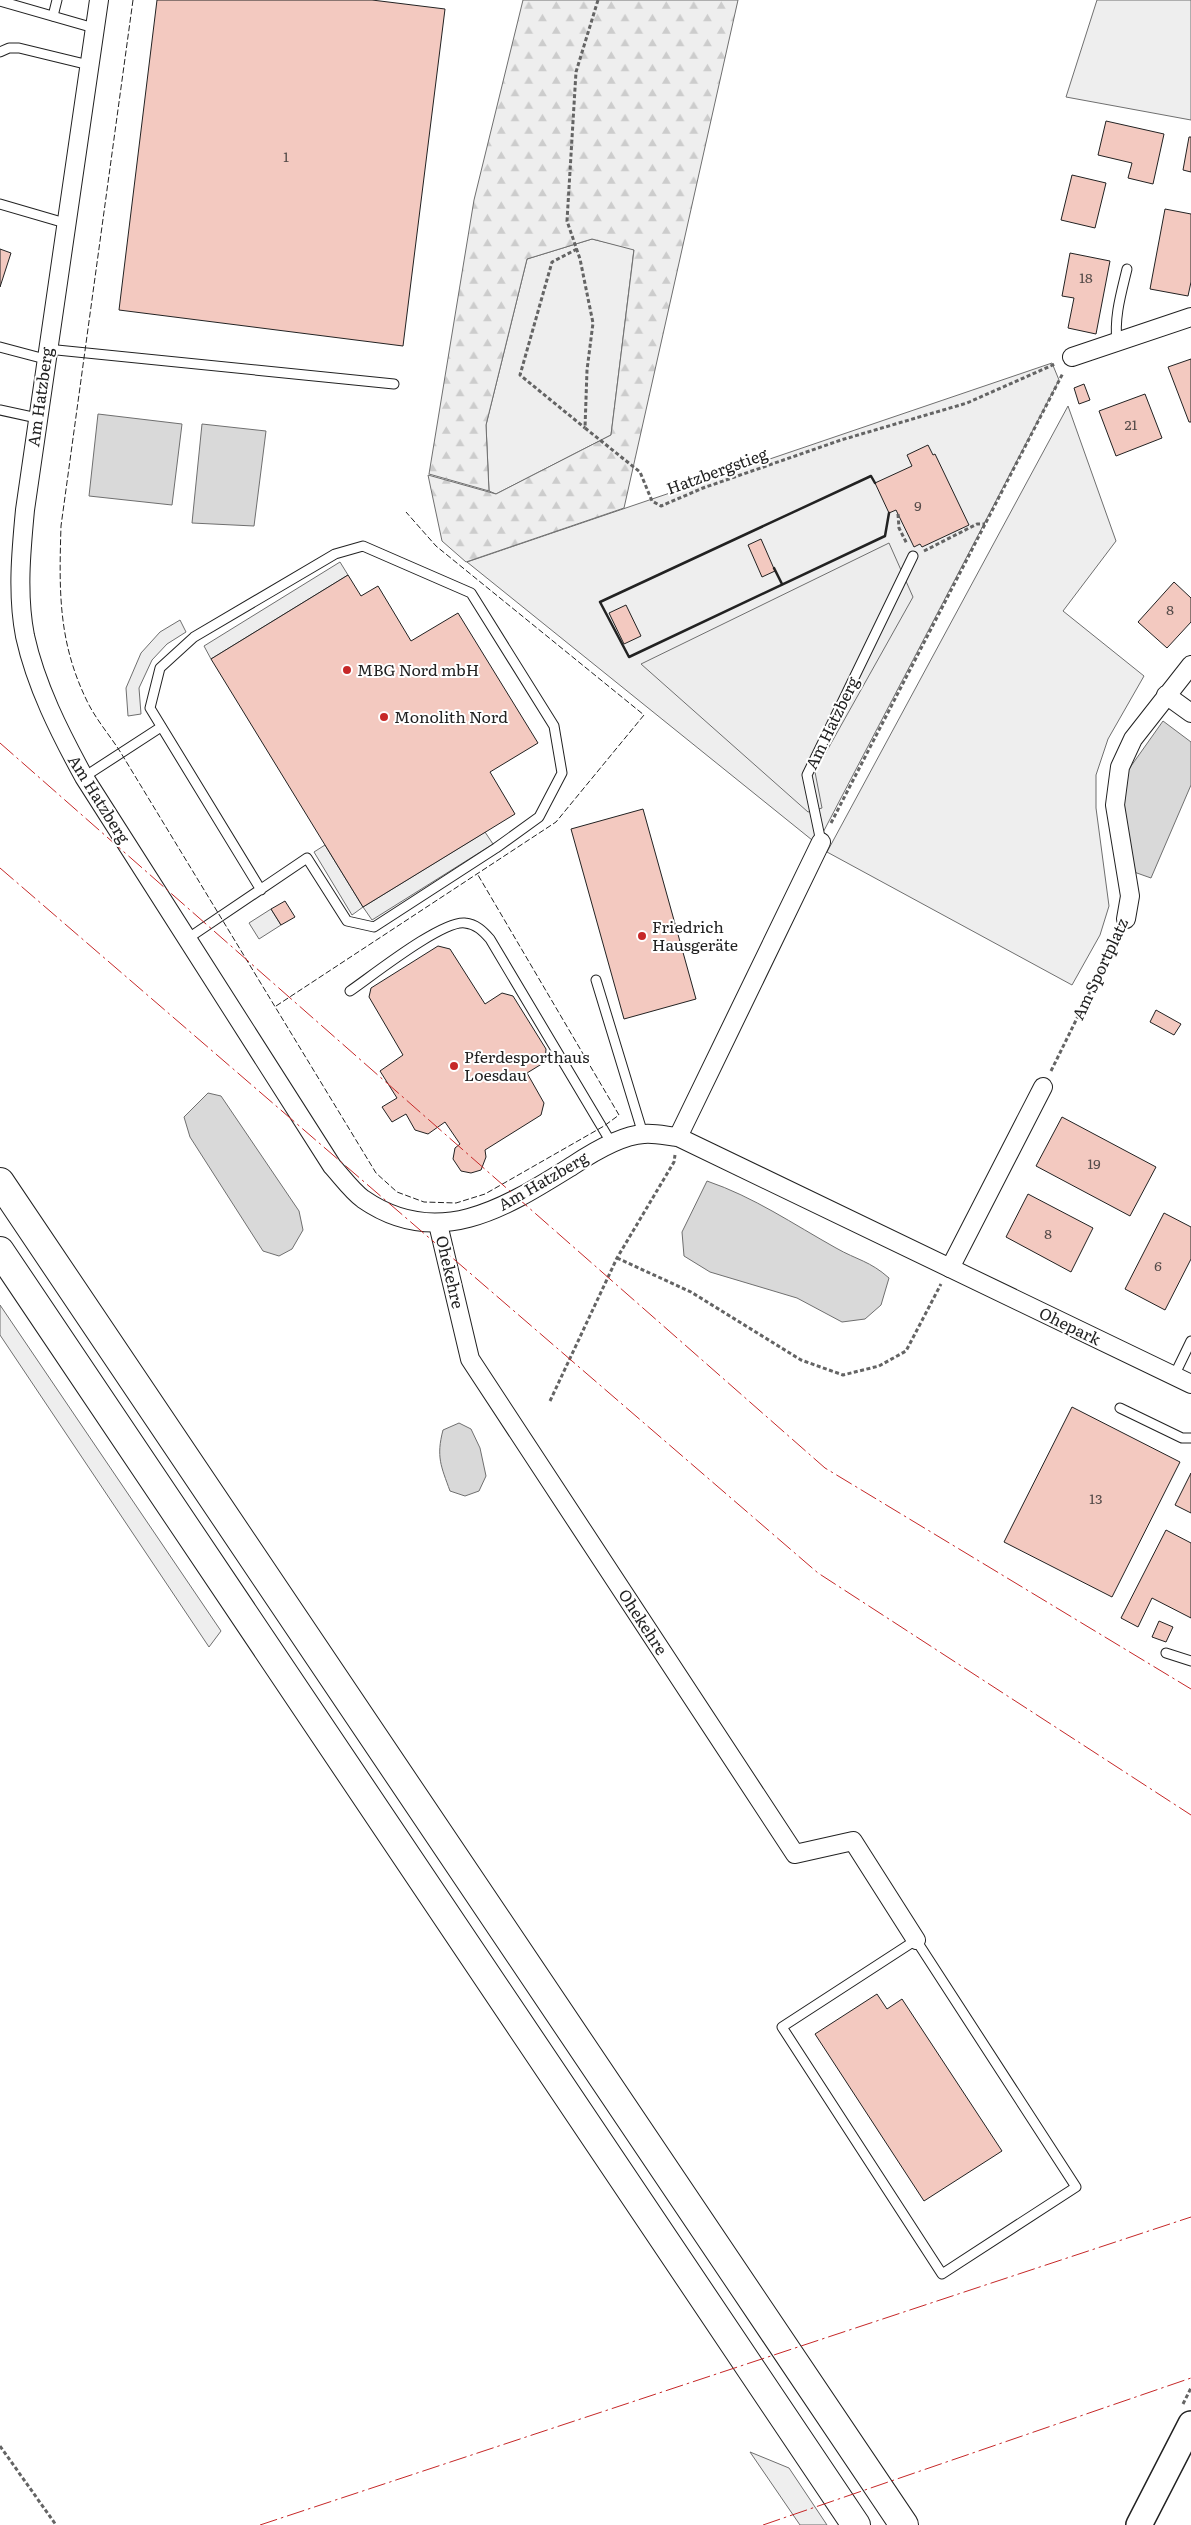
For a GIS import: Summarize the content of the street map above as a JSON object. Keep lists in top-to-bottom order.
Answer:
{
  "streets": {
    "street": [
      "Am Hatzberg",
      "Am Sportplatz",
      "Ohekehre",
      "Ohepark"
    ],
    "path": ["Hatzbergstieg"]
  },
  "crossings": [
    ["Am Hatzberg", "Ohekehre"],
    ["Am Hatzberg", "Ohepark"]
  ],
  "places": [
    "MBG Nord mbH",
    "Monolith Nord",
    "Friedrich Hausgeräte",
    "Pferdesporthaus Loesdau"
  ],
  "house_numbers": [
    "1",
    "18",
    "21",
    "9",
    "8",
    "19",
    "8",
    "6",
    "13"
  ]
}
